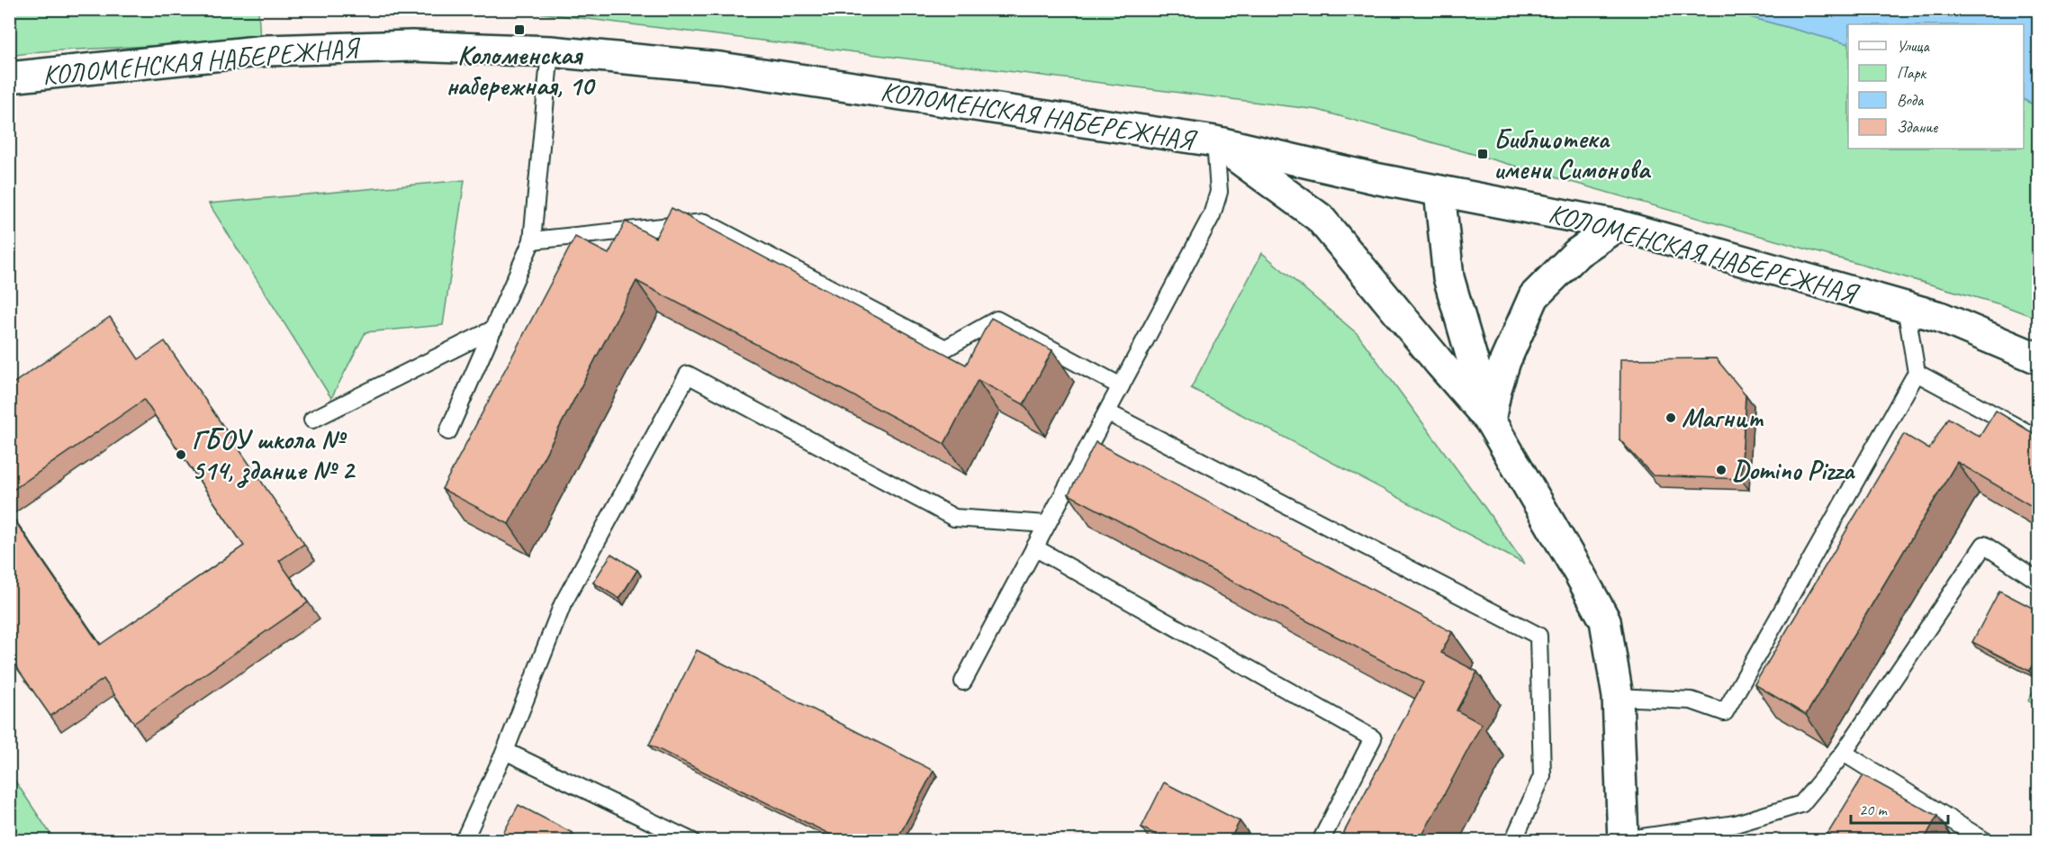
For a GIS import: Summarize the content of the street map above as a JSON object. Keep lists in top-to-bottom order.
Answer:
{
  "streets": {
    "street": ["КОЛОМЕНСКАЯ НАБЕРЕЖНАЯ"]
  },
  "places": {
    "transit": ["Коломенская набережная, 10", "Библиотека имени Симонова"],
    "other": ["Магнит", "ГБОУ школа № 514, здание № 2", "Domino Pizza"]
  },
  "legend": [
    "Улица",
    "Парк",
    "Вода",
    "Здание"
  ],
  "scale_bar": "20 m"
}
